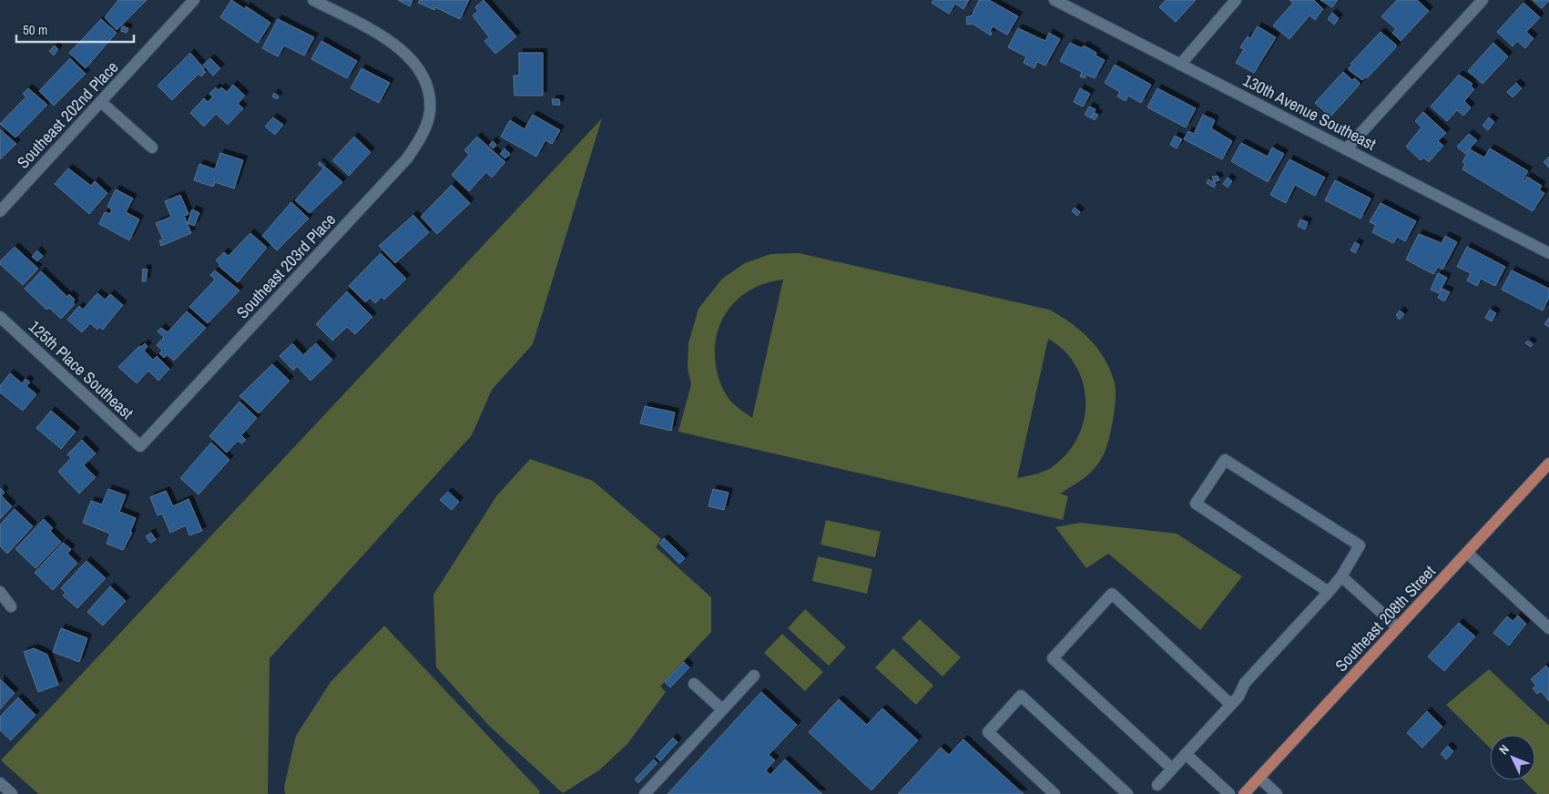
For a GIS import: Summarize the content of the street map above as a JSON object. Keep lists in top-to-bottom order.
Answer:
{
  "streets": {
    "main road": ["Southeast 208th Street"],
    "street": [
      "130th Avenue Southeast",
      "Southeast 202nd Place",
      "Southeast 203rd Place",
      "125th Place Southeast"
    ]
  },
  "crossings": [
    ["Southeast 203rd Place", "125th Place Southeast"]
  ],
  "scale_bar": "50 m",
  "north": "top left"
}
